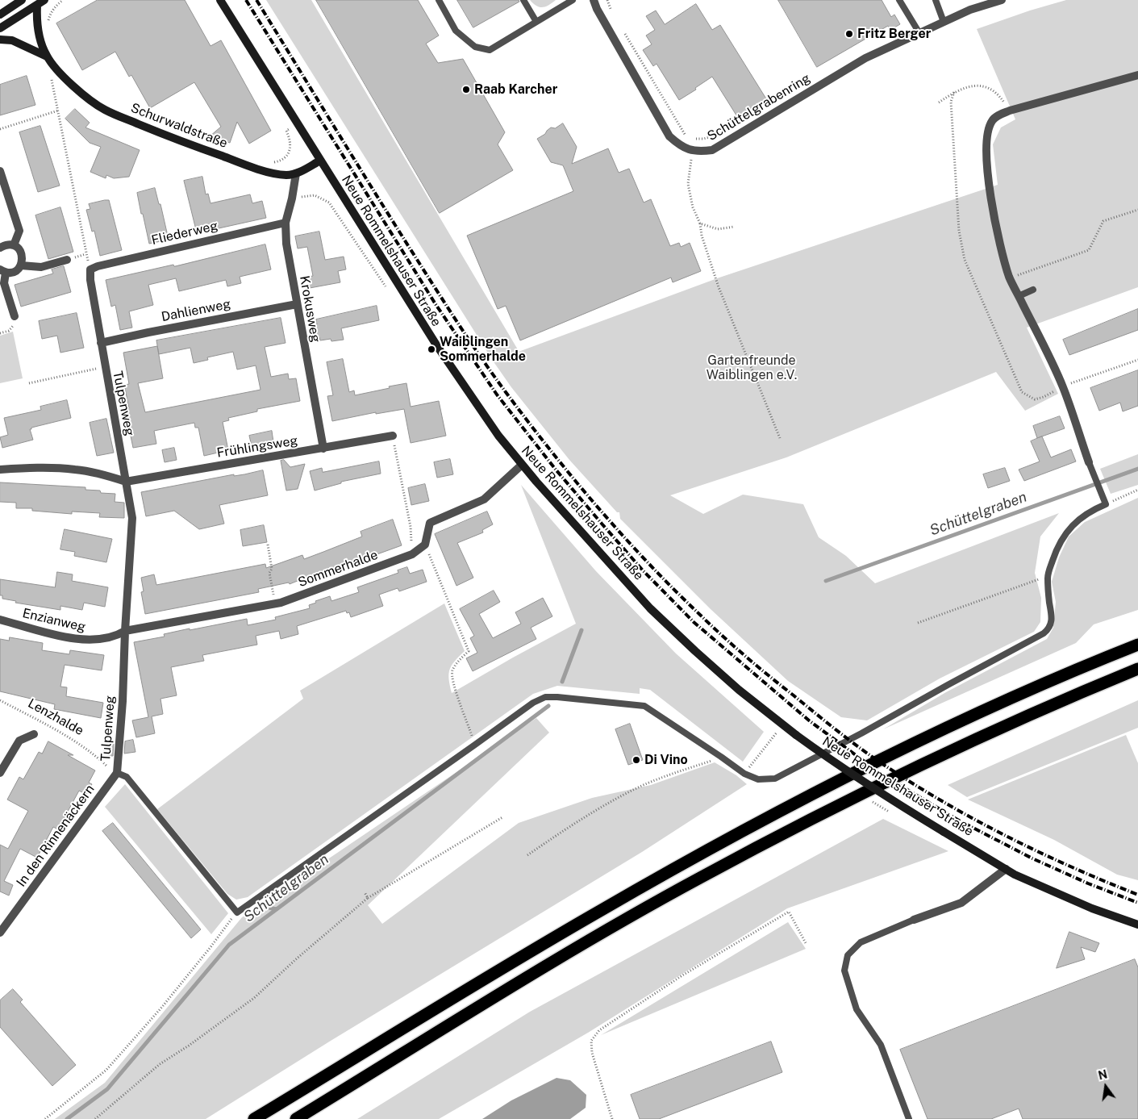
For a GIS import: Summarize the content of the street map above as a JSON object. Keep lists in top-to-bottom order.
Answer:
{
  "streets": {
    "street": [
      "Schüttelgrabenring",
      "Schurwaldstraße",
      "Fliederweg",
      "Neue Rommelshauser Straße",
      "Krokusweg",
      "Dahlienweg",
      "Tulpenweg",
      "Frühlingsweg",
      "Sommerhalde",
      "Enzianweg",
      "Lenzhalde",
      "In den Rinnenäckern"
    ]
  },
  "crossings": [
    ["Schurwaldstraße", "Neue Rommelshauser Straße"],
    ["Schurwaldstraße", "Krokusweg"],
    ["Fliederweg", "Krokusweg"],
    ["Fliederweg", "Tulpenweg"],
    ["Krokusweg", "Dahlienweg"],
    ["Krokusweg", "Frühlingsweg"],
    ["Dahlienweg", "Tulpenweg"],
    ["Tulpenweg", "Frühlingsweg"],
    ["Tulpenweg", "Sommerhalde"],
    ["Tulpenweg", "Enzianweg"],
    ["Tulpenweg", "Lenzhalde"],
    ["Tulpenweg", "In den Rinnenäckern"],
    ["Sommerhalde", "Enzianweg"],
    ["Lenzhalde", "In den Rinnenäckern"]
  ],
  "water": ["Schüttelgraben"],
  "parks": ["Gartenfreunde Waiblingen e.V."],
  "places": [
    "Fritz Berger",
    "Raab Karcher",
    "Waiblingen Sommerhalde",
    "Di Vino"
  ],
  "north": "top"
}
